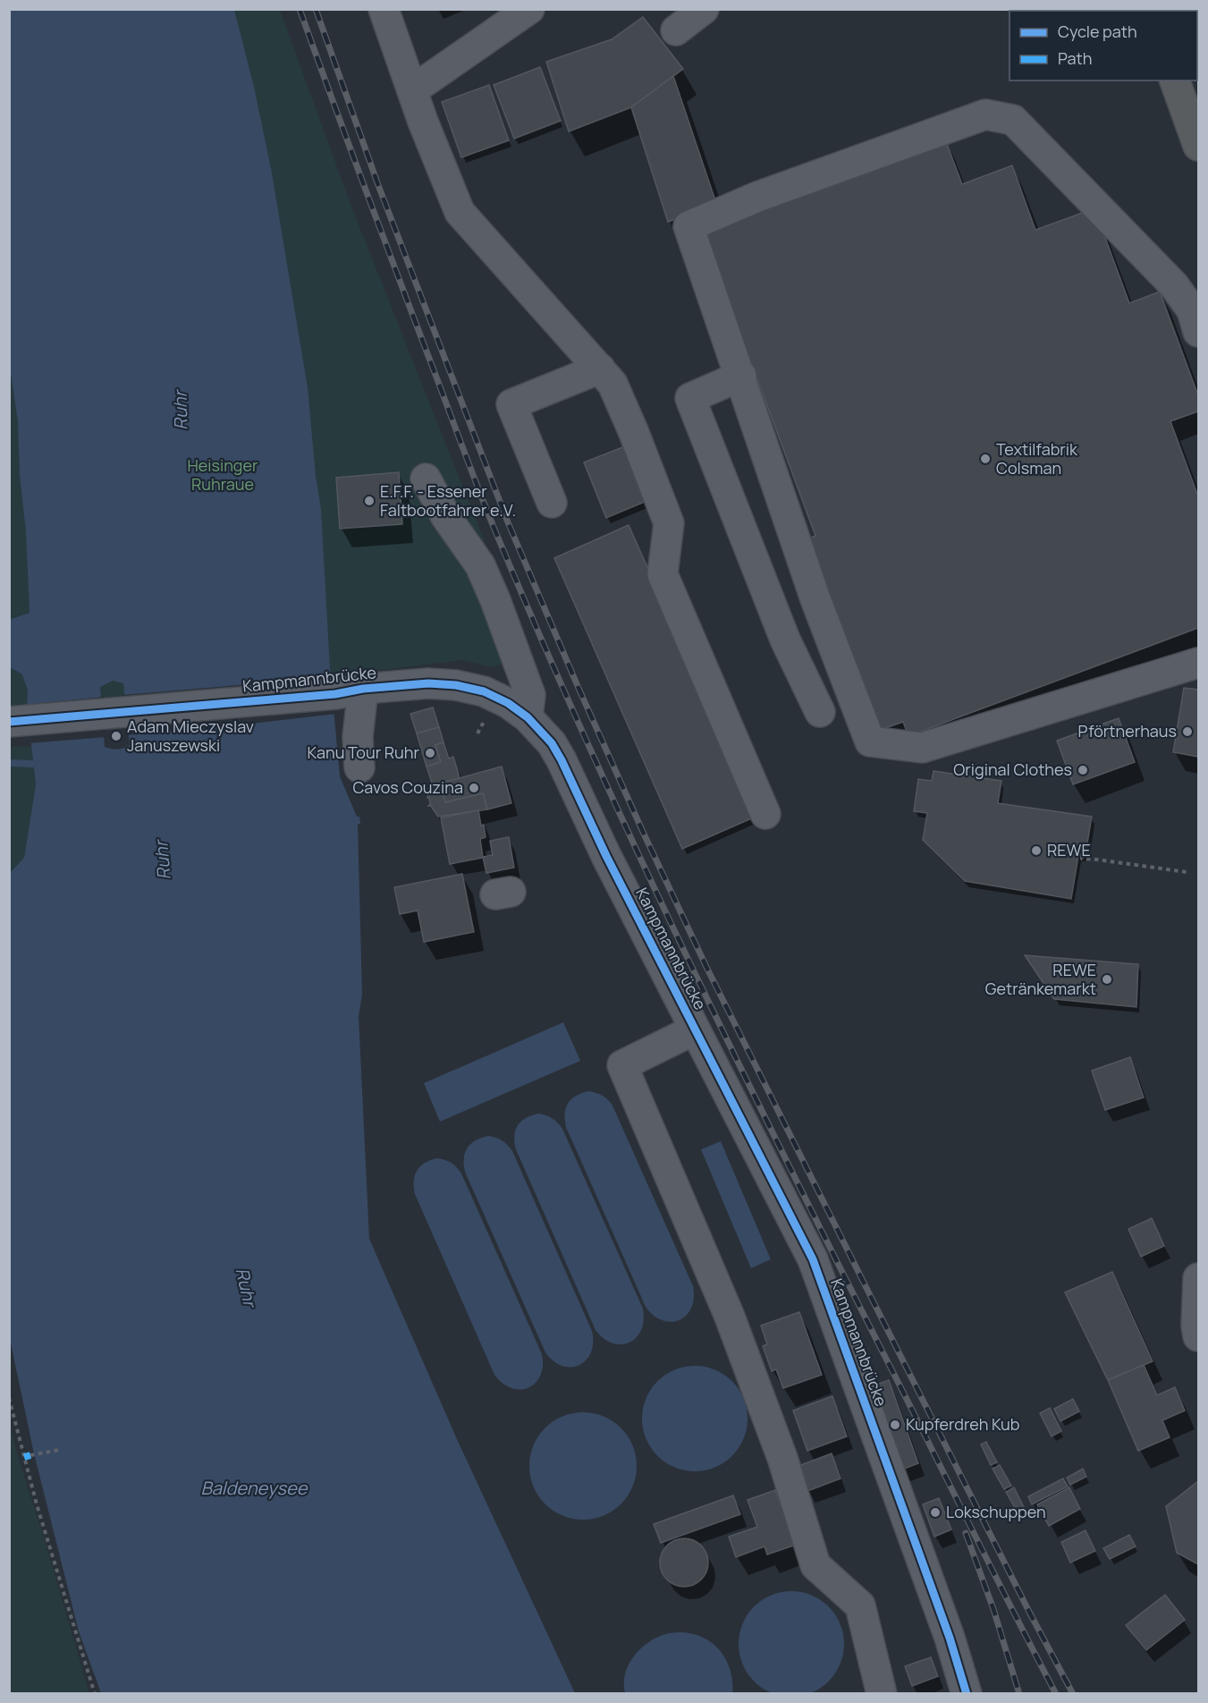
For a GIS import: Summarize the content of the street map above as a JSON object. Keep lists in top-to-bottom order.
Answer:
{
  "streets": {
    "street": ["Kampmannbrücke"]
  },
  "water": ["Ruhr", "Baldeneysee"],
  "parks": ["Heisinger Ruhraue"],
  "places": [
    "Textilfabrik Colsman",
    "E.F.F. - Essener Faltbootfahrer e.V.",
    "Pförtnerhaus",
    "Adam Mieczyslav Januszewski",
    "Kanu Tour Ruhr",
    "Original Clothes",
    "Cavos Couzina",
    "REWE",
    "REWE Getränkemarkt",
    "Kupferdreh Kub",
    "Lokschuppen"
  ],
  "legend": ["Cycle path", "Path"]
}
